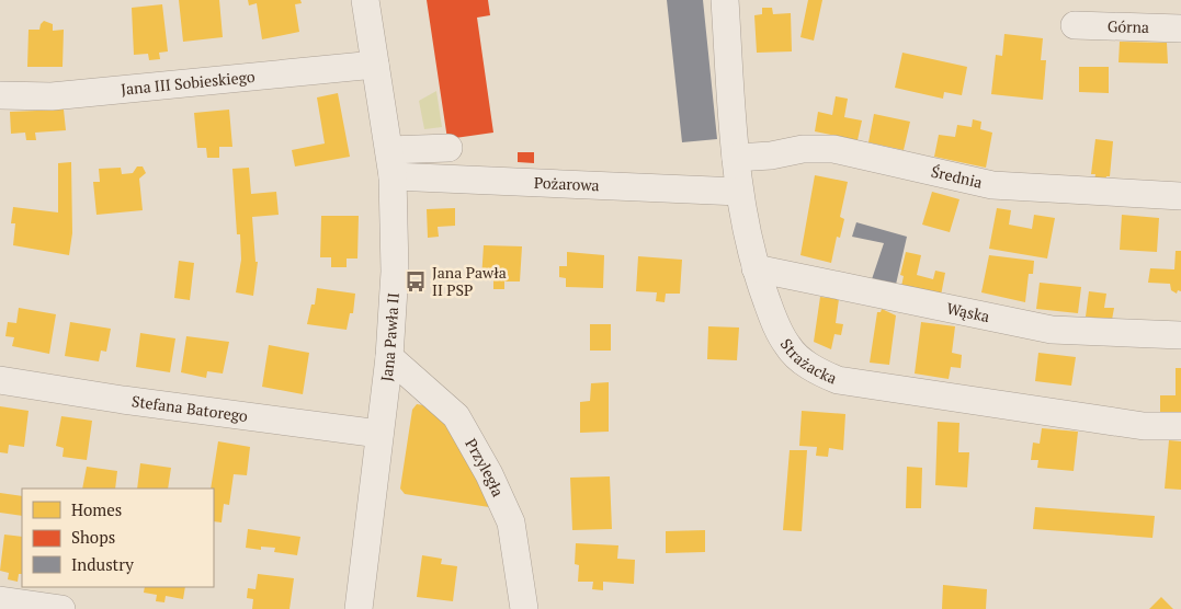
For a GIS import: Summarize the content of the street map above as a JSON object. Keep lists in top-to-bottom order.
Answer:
{
  "streets": {
    "street": [
      "Górna",
      "Jana III Sobieskiego",
      "Średnia",
      "Pożarowa",
      "Wąska",
      "Jana Pawła II",
      "Strażacka",
      "Stefana Batorego",
      "Przyległa"
    ]
  },
  "crossings": [
    ["Jana III Sobieskiego", "Jana Pawła II"],
    ["Średnia", "Strażacka"],
    ["Pożarowa", "Jana Pawła II"],
    ["Pożarowa", "Strażacka"],
    ["Wąska", "Strażacka"],
    ["Jana Pawła II", "Stefana Batorego"],
    ["Jana Pawła II", "Przyległa"]
  ],
  "places": {
    "bus stop": ["Jana Pawła II PSP"]
  },
  "legend": ["Homes", "Shops", "Industry"]
}
